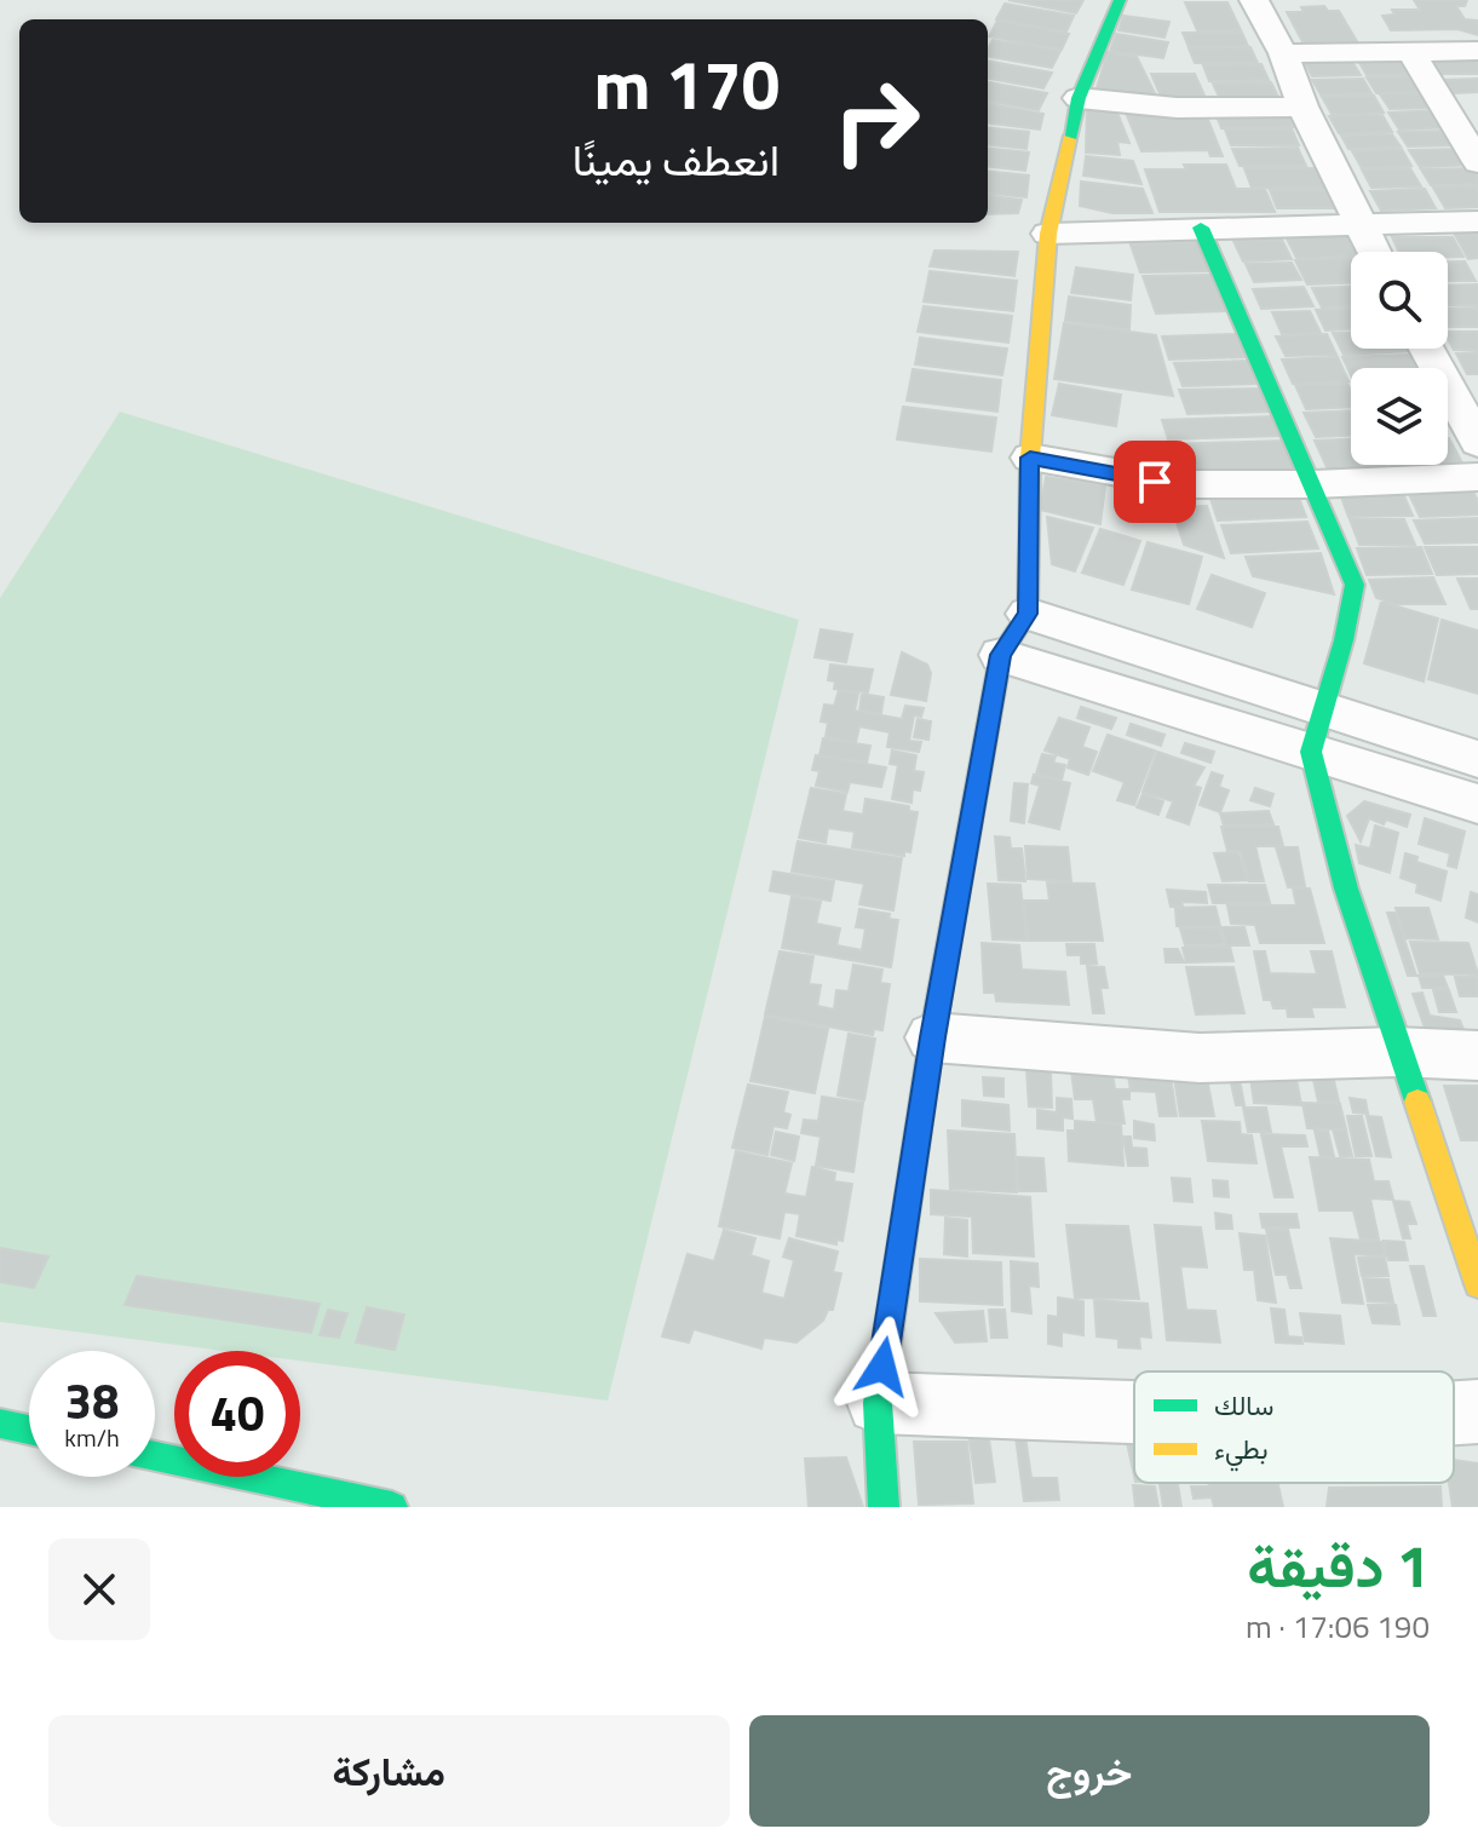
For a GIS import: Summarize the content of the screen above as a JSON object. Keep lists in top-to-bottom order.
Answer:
{
  "legend": ["سالك", "بطيء"],
  "page": {
    "turn": ["170 m", "انعطف يمينًا"],
    "speed": "38 km/h",
    "limit": "40",
    "heading": ["1 دقيقة", "190 m · 17:06"],
    "buttons": ["خروج", "مشاركة"]
  }
}
